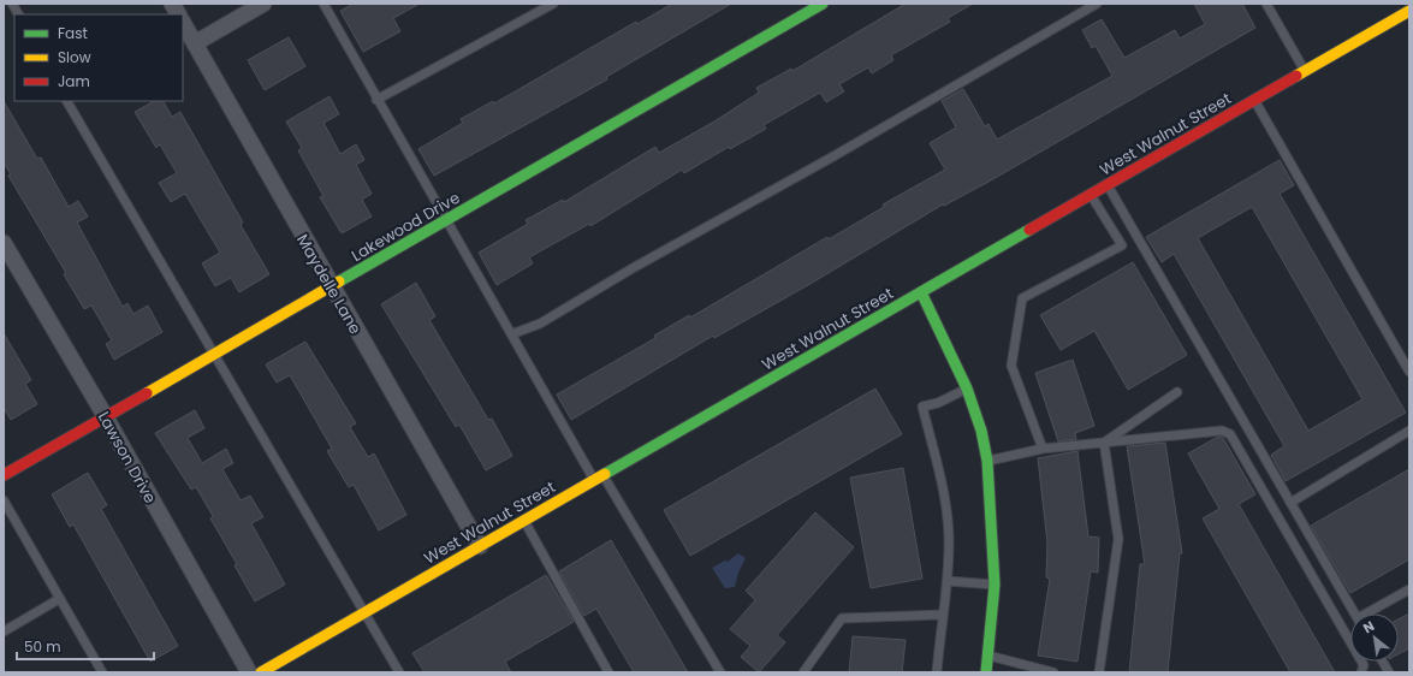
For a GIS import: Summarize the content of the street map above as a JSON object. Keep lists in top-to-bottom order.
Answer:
{
  "streets": {
    "street": [
      "West Walnut Street",
      "Lakewood Drive",
      "Maydelle Lane",
      "Lawson Drive"
    ]
  },
  "crossings": [
    ["West Walnut Street", "Maydelle Lane"],
    ["Lakewood Drive", "Maydelle Lane"],
    ["Lakewood Drive", "Lawson Drive"]
  ],
  "legend": ["Fast", "Slow", "Jam"],
  "scale_bar": "50 m",
  "north": "top left"
}
